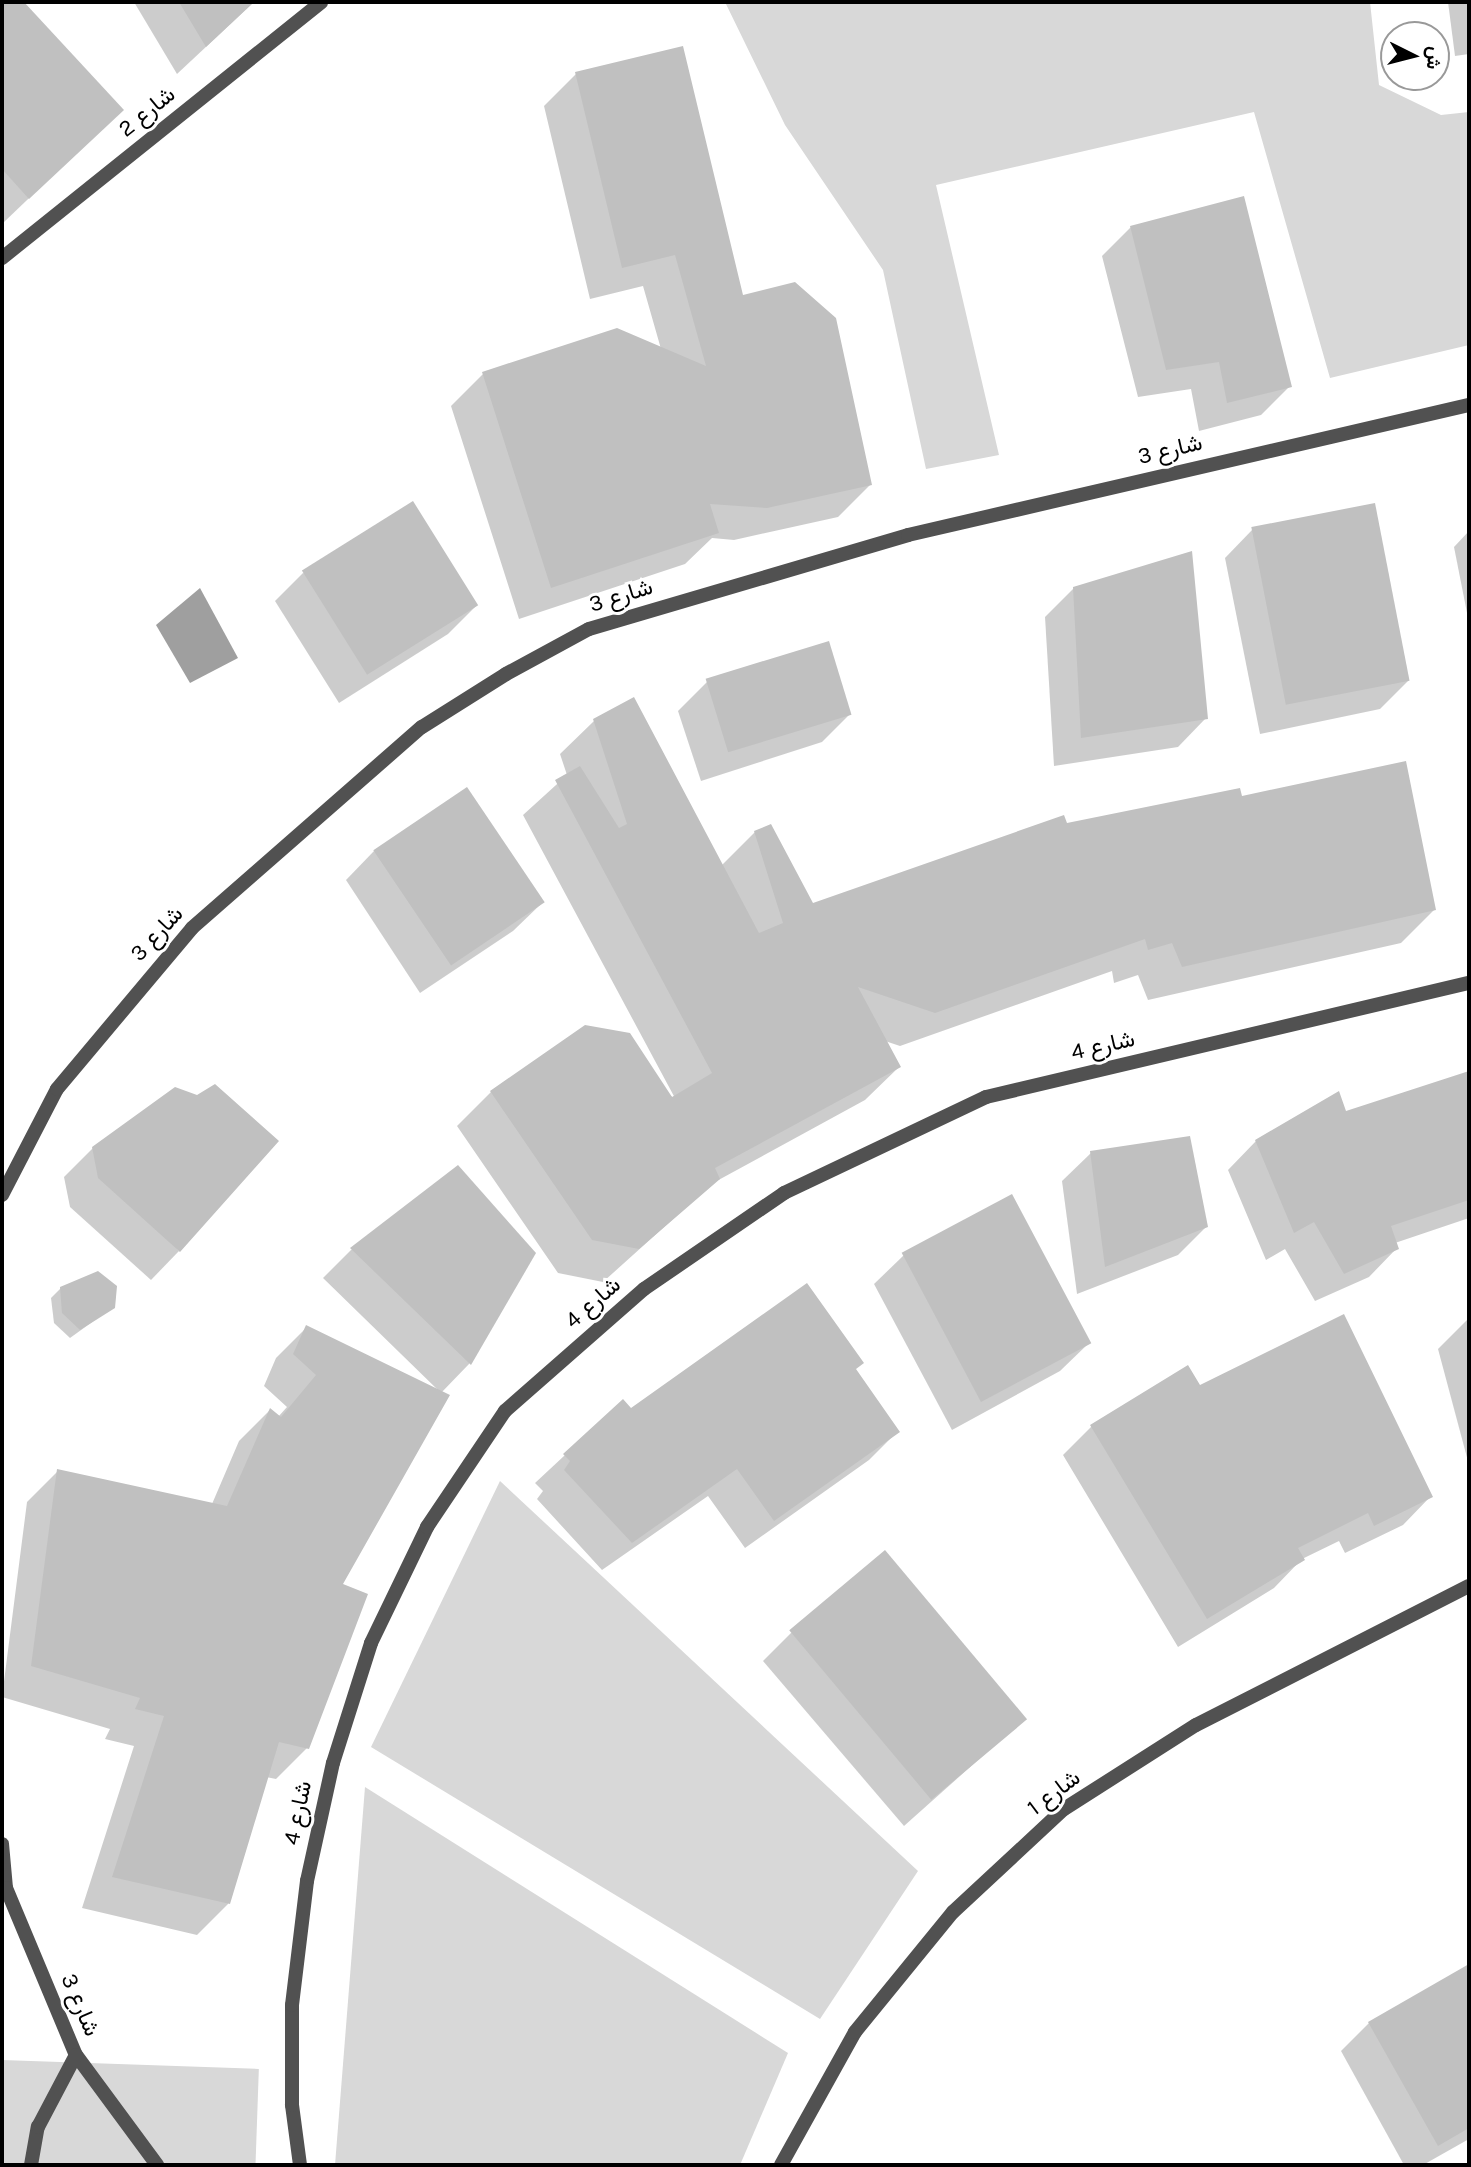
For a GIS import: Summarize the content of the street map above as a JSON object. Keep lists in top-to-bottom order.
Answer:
{
  "streets": {
    "street": [
      "شارع 2",
      "شارع 3",
      "شارع 4",
      "شارع 1"
    ]
  },
  "north": "right"
}
